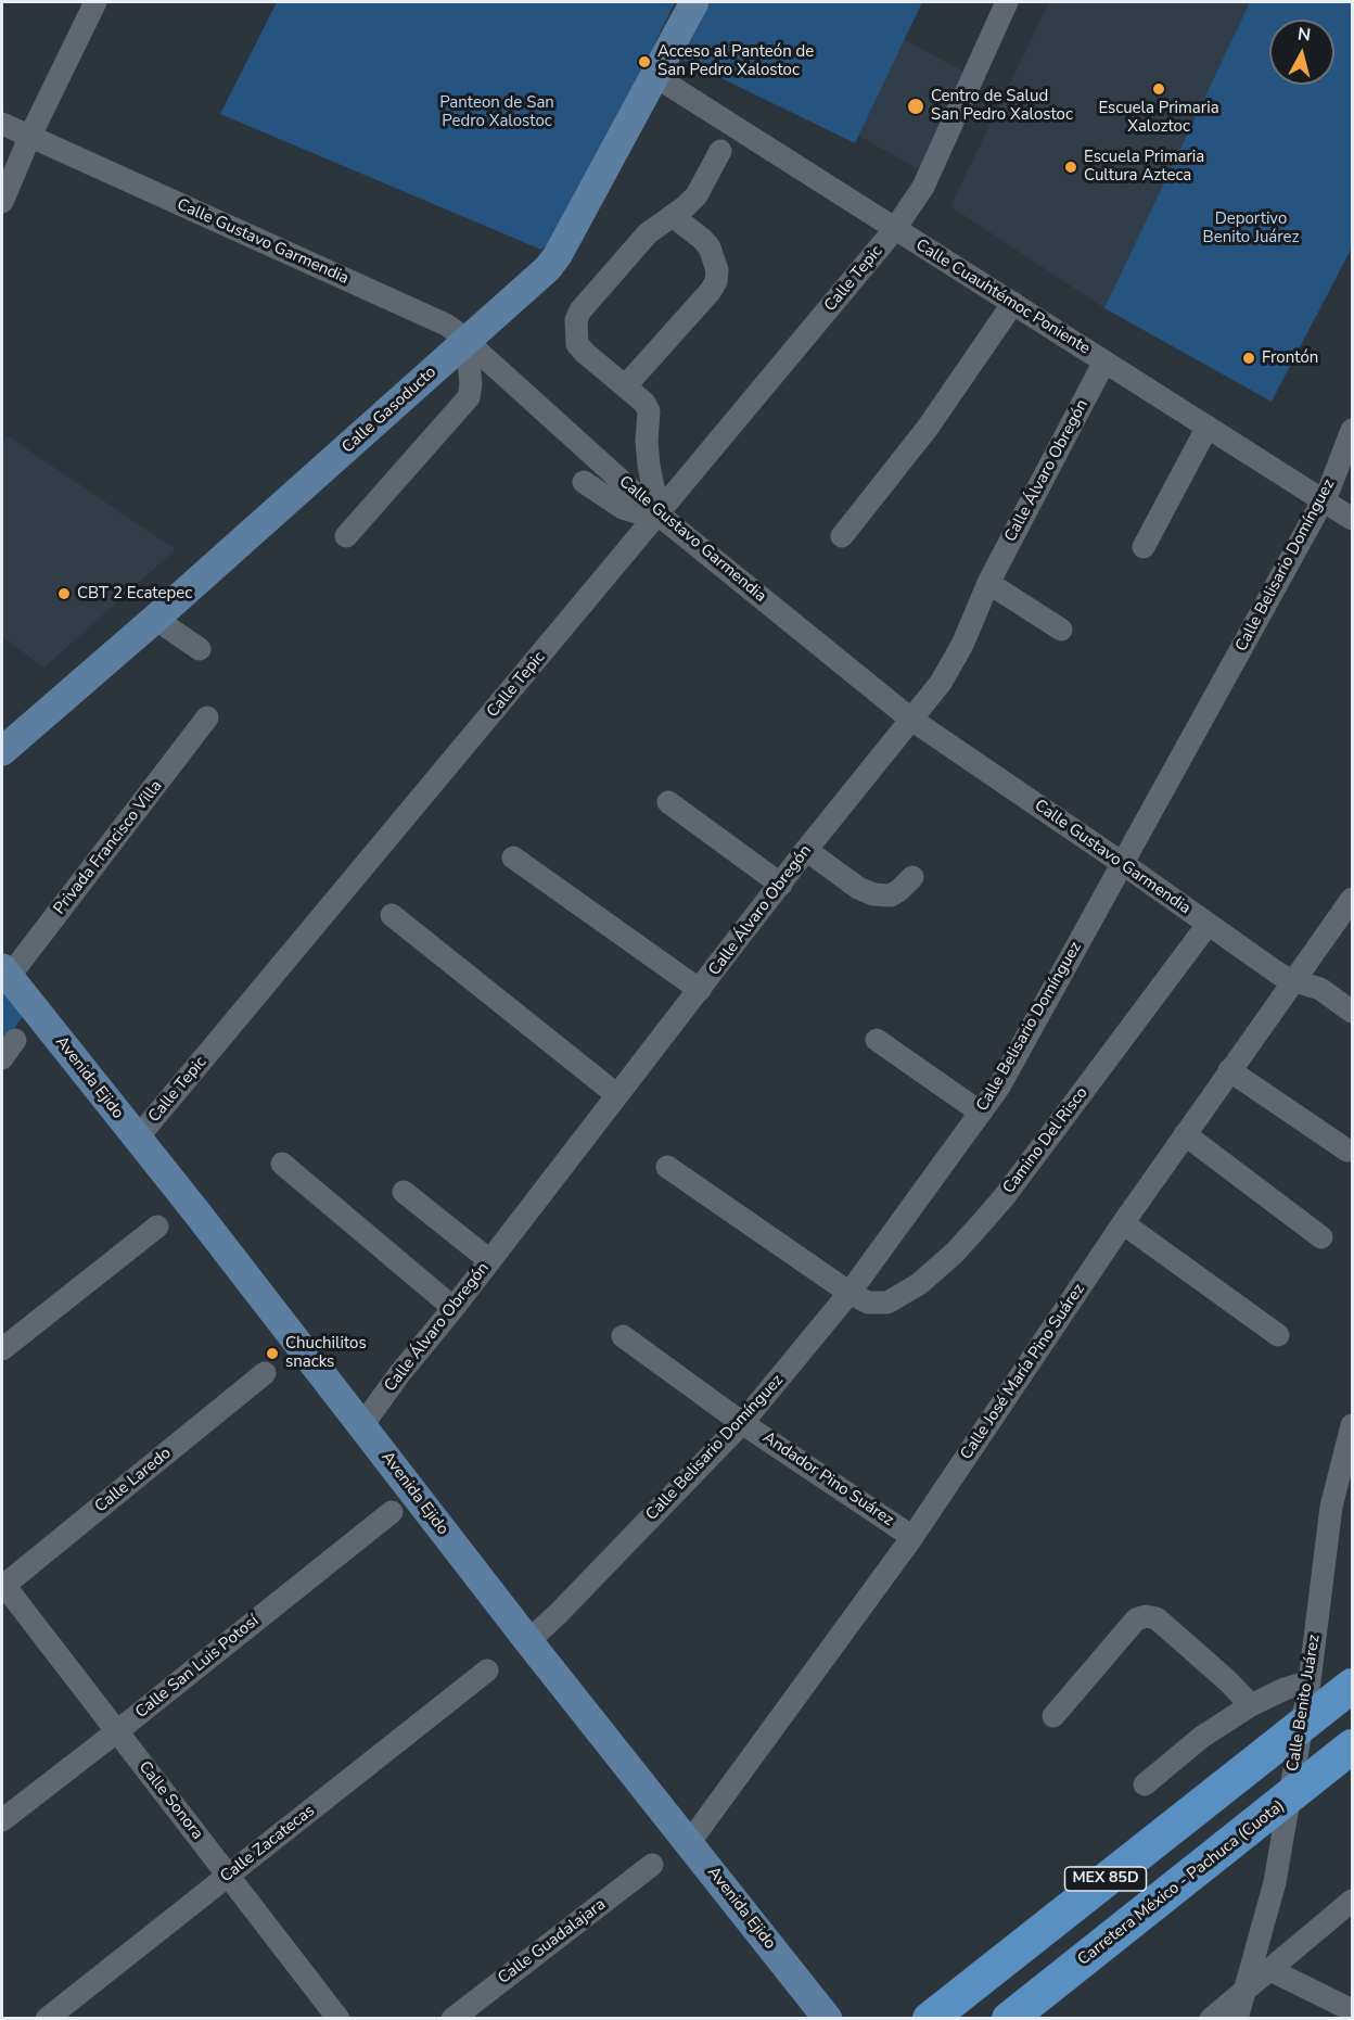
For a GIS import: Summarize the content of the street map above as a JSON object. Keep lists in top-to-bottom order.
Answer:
{
  "streets": {
    "highway": ["MEX 85D", "Carretera México - Pachuca (Cuota)"],
    "main road": ["Calle Gasoducto", "Avenida Ejido"],
    "street": [
      "Calle Gustavo Garmendia",
      "Calle Tepic",
      "Calle Cuauhtémoc Poniente",
      "Calle Álvaro Obregón",
      "Calle Belisario Domínguez",
      "Privada Francisco Villa",
      "Camino Del Risco",
      "Calle José María Pino Suárez",
      "Andador Pino Suárez",
      "Calle Laredo",
      "Calle San Luis Potosí",
      "Calle Benito Juárez",
      "Calle Sonora",
      "Calle Zacatecas",
      "Calle Guadalajara"
    ]
  },
  "crossings": [
    ["Calle Gustavo Garmendia", "Calle Tepic"],
    ["Calle Gustavo Garmendia", "Calle Gasoducto"],
    ["Calle Gustavo Garmendia", "Calle Álvaro Obregón"],
    ["Calle Gustavo Garmendia", "Calle Belisario Domínguez"],
    ["Calle Gustavo Garmendia", "Camino Del Risco"],
    ["Calle Gustavo Garmendia", "Calle José María Pino Suárez"],
    ["Calle Tepic", "Calle Cuauhtémoc Poniente"],
    ["Calle Tepic", "Avenida Ejido"],
    ["Calle Cuauhtémoc Poniente", "Calle Gasoducto"],
    ["Calle Cuauhtémoc Poniente", "Calle Álvaro Obregón"],
    ["Calle Cuauhtémoc Poniente", "Calle Belisario Domínguez"],
    ["Calle Álvaro Obregón", "Avenida Ejido"],
    ["Calle Belisario Domínguez", "Avenida Ejido"],
    ["Calle Belisario Domínguez", "Camino Del Risco"],
    ["Calle Belisario Domínguez", "Andador Pino Suárez"],
    ["Privada Francisco Villa", "Avenida Ejido"],
    ["Avenida Ejido", "Calle José María Pino Suárez"],
    ["Calle José María Pino Suárez", "Andador Pino Suárez"],
    ["Calle Laredo", "Calle Sonora"],
    ["Calle San Luis Potosí", "Calle Sonora"],
    ["Calle Benito Juárez", "MEX 85D"],
    ["Calle Sonora", "Calle Zacatecas"]
  ],
  "parks": ["Panteon de San Pedro Xalostoc", "Deportivo Benito Juárez"],
  "places": [
    "Acceso al Panteón de San Pedro Xalostoc",
    "Escuela Primaria Xaloztoc",
    "Centro de Salud San Pedro Xalostoc",
    "Escuela Primaria Cultura Azteca",
    "Frontón",
    "CBT 2 Ecatepec",
    "Chuchilitos snacks"
  ],
  "north": "top"
}
